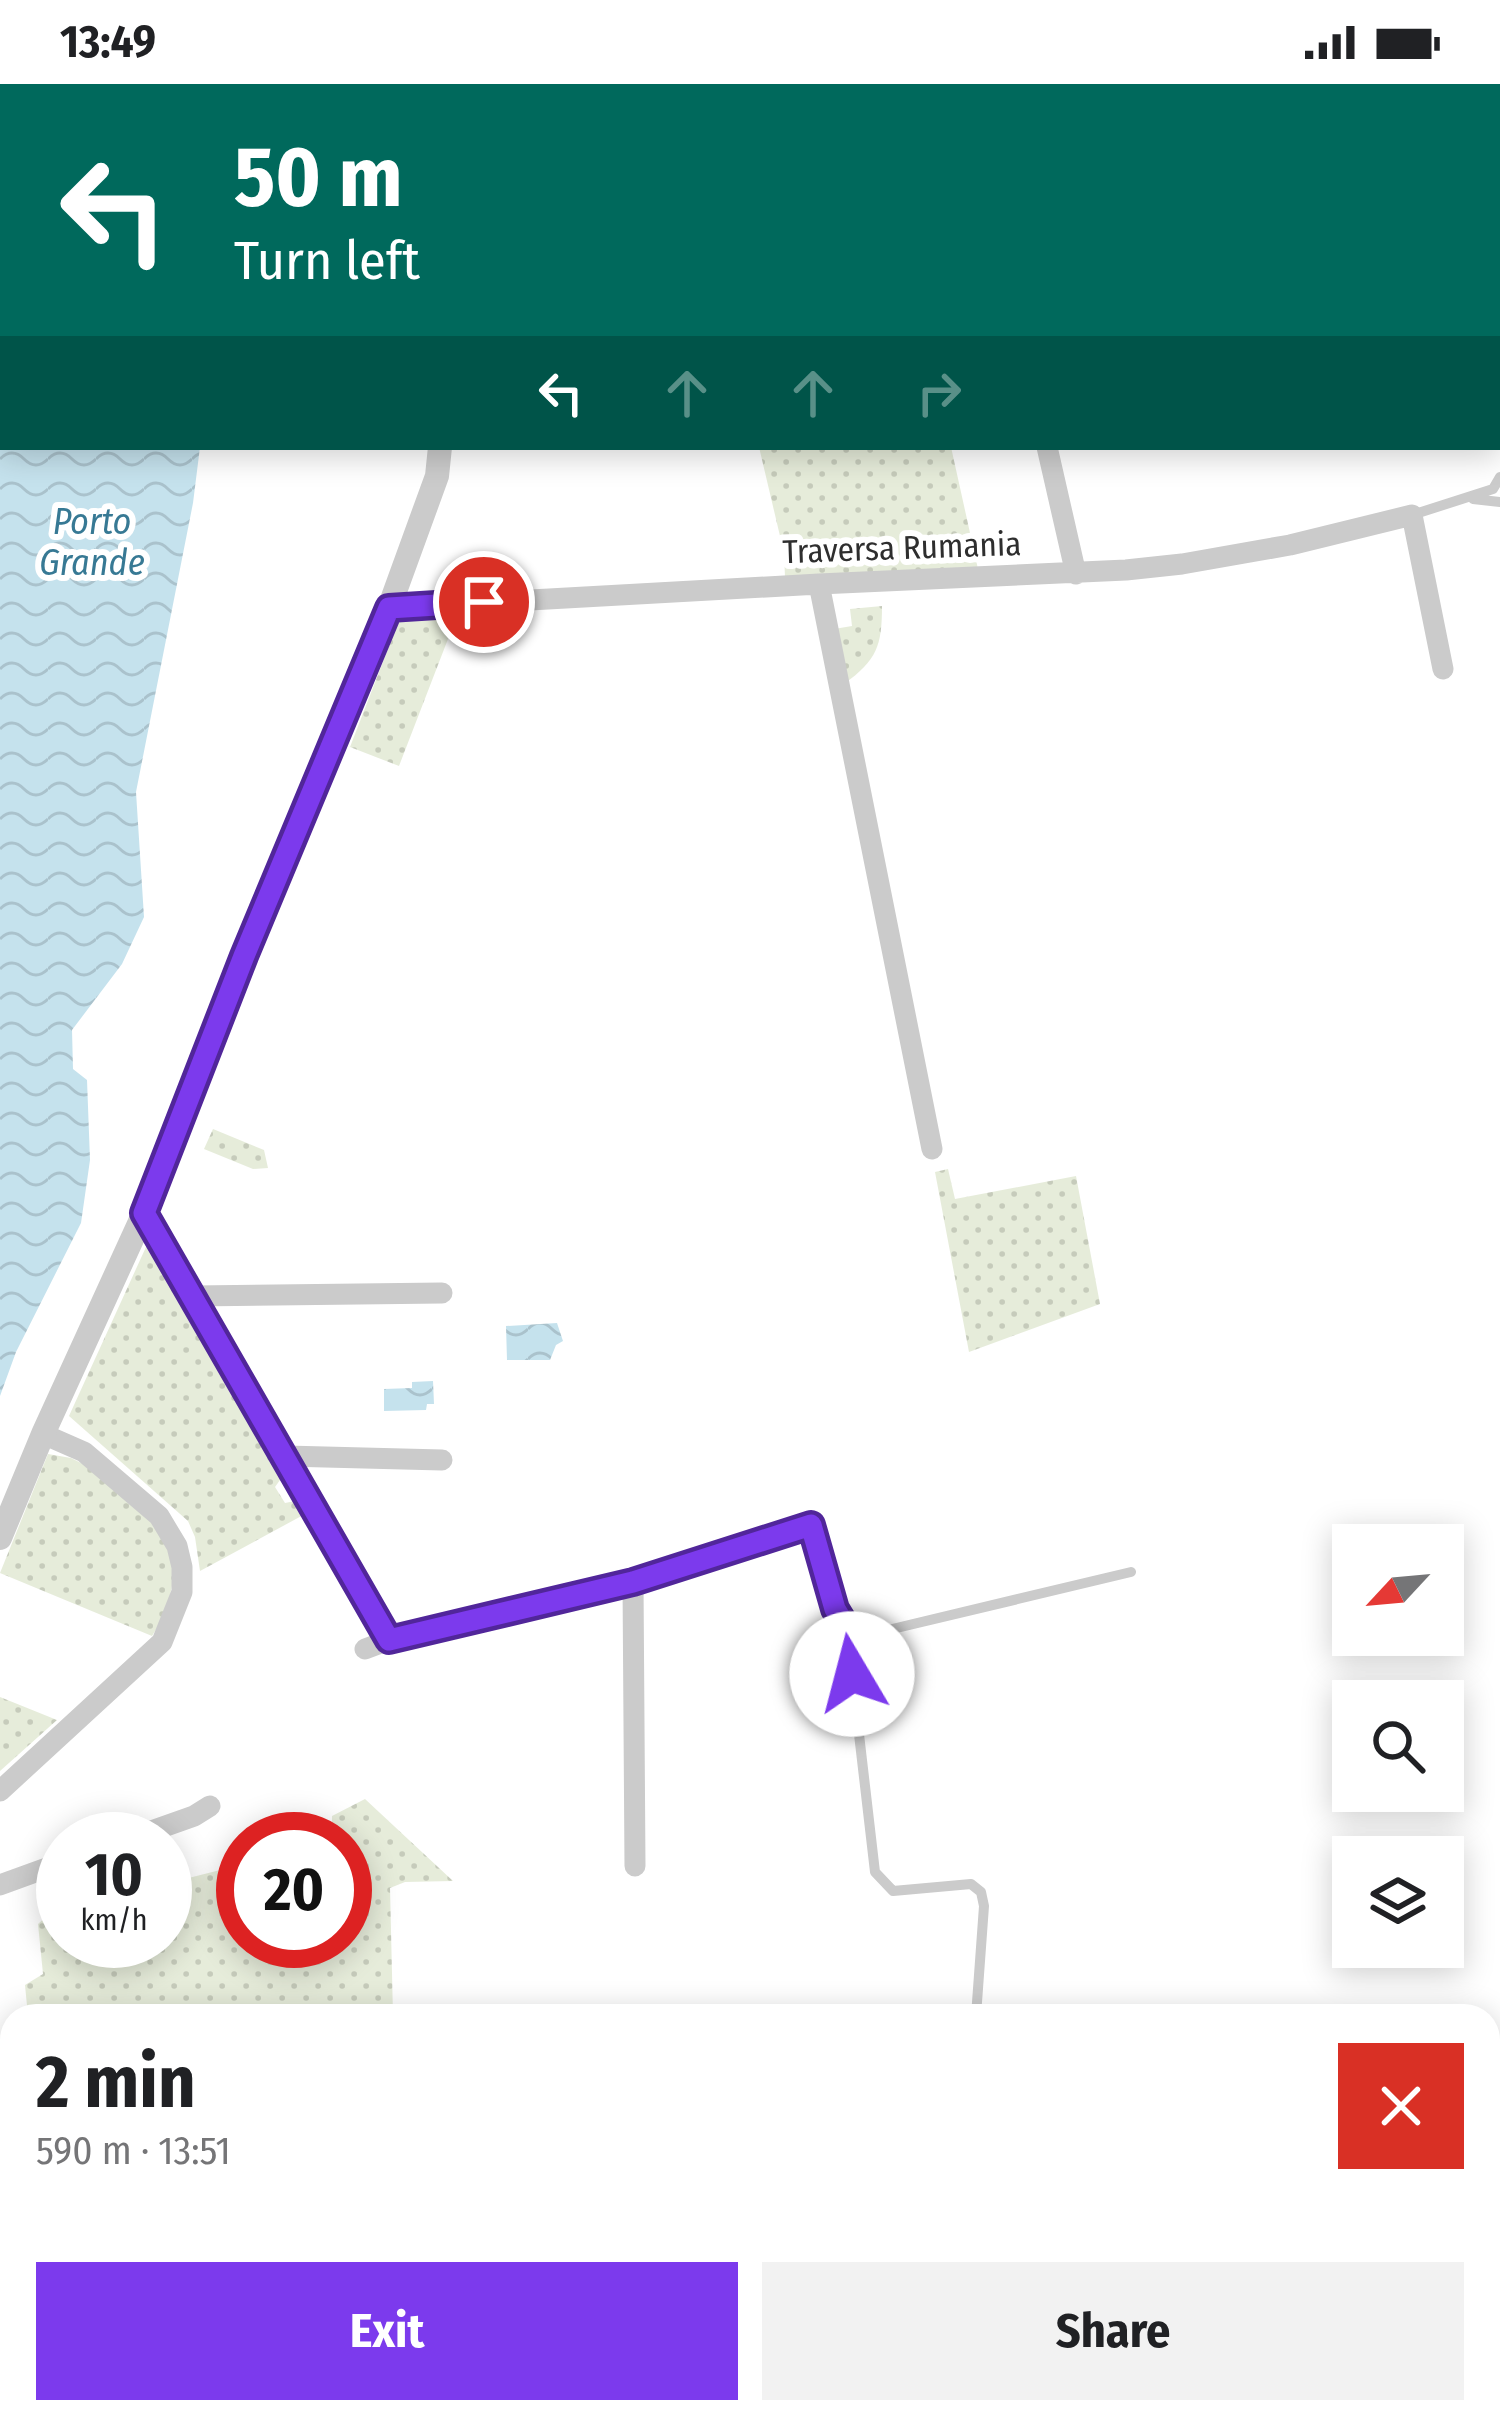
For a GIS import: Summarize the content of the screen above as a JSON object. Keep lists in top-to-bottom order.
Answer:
{
  "streets": {
    "street": ["Traversa Rumania"]
  },
  "water": ["Porto Grande"],
  "north": "bottom left",
  "page": {
    "status": "13:49",
    "turn": ["50 m", "Turn left"],
    "speed": "10 km/h",
    "limit": "20",
    "heading": ["2 min", "590 m · 13:51"],
    "buttons": ["Exit", "Share"]
  }
}
